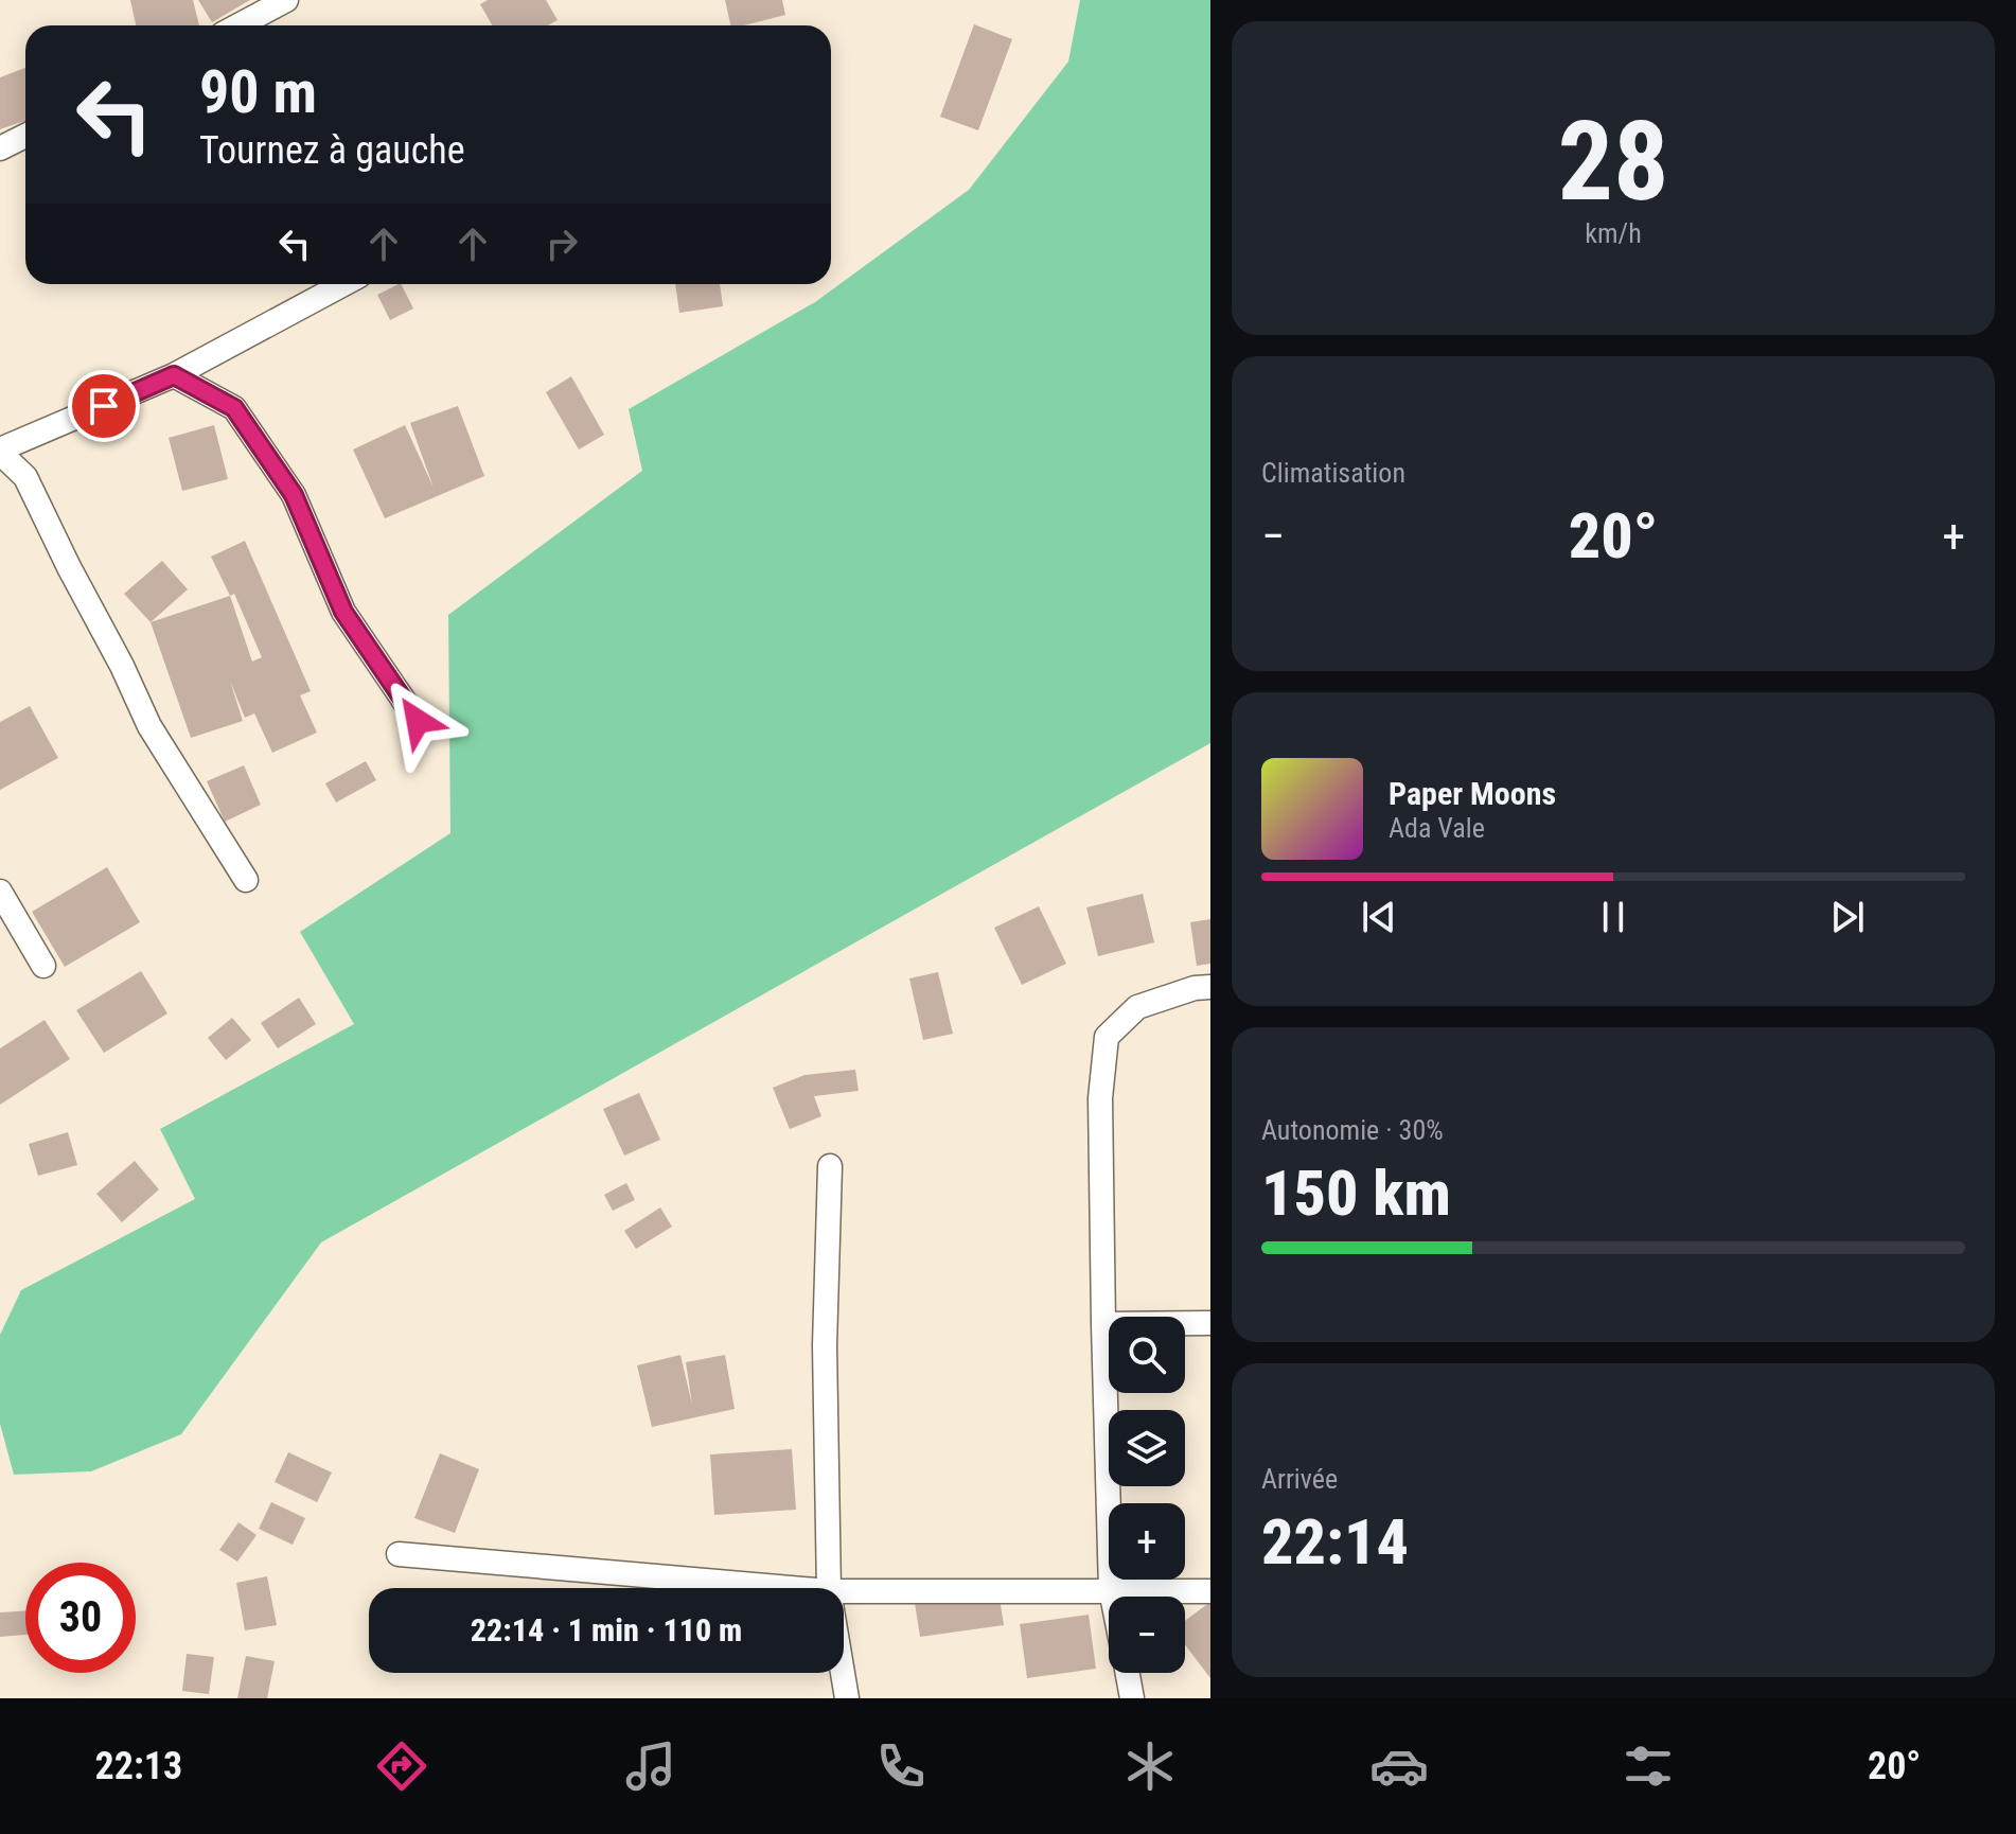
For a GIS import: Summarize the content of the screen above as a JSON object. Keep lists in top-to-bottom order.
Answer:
{
  "page": {
    "tile": [
      ["28", "km/h"],
      "Climatisation",
      ["Autonomie · 30%", "150 km"],
      ["Arrivée", "22:14"]
    ],
    "turn": ["90 m", "Tournez à gauche"],
    "heat": ["−", "20°", "+"],
    "song": ["Paper Moons", "Ada Vale"],
    "map_buttons": ["+", "−"],
    "limit": "30",
    "trip": "22:14 · 1 min · 110 m",
    "tabs": ["22:13", "20°"]
  }
}
